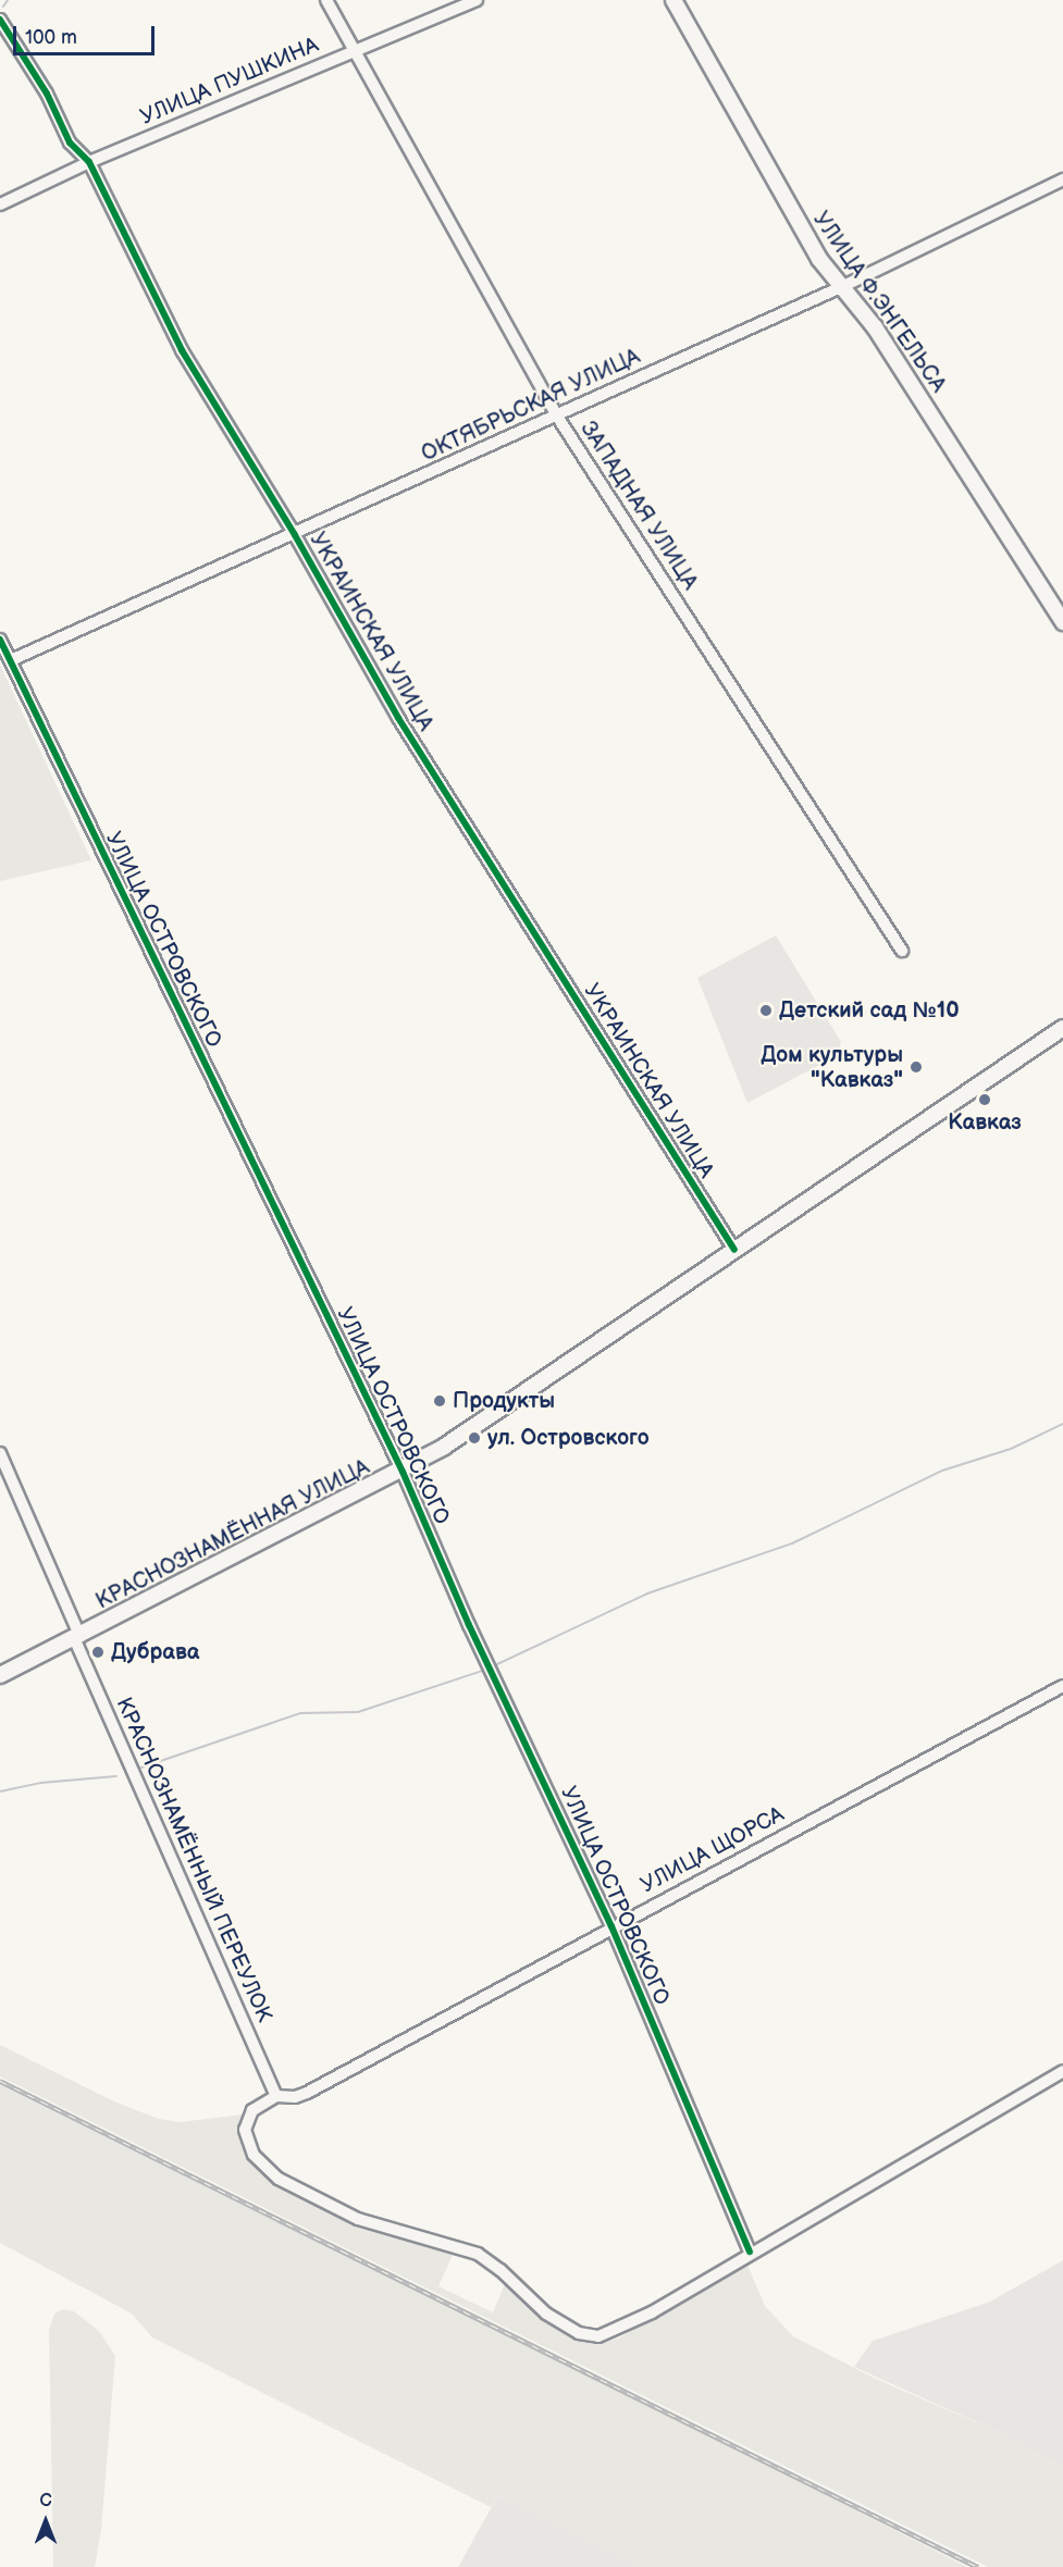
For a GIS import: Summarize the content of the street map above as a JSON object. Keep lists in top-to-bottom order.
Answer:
{
  "streets": {
    "main road": ["УЛИЦА Ф.ЭНГЕЛЬСА", "КРАСНОЗНАМЁННАЯ УЛИЦА"],
    "street": [
      "УЛИЦА ПУШКИНА",
      "ОКТЯБРЬСКАЯ УЛИЦА",
      "ЗАПАДНАЯ УЛИЦА",
      "УКРАИНСКАЯ УЛИЦА",
      "УЛИЦА ОСТРОВСКОГО",
      "УЛИЦА ЩОРСА",
      "КРАСНОЗНАМЁННЫЙ ПЕРЕУЛОК"
    ]
  },
  "crossings": [
    ["УЛИЦА ПУШКИНА", "ЗАПАДНАЯ УЛИЦА"],
    ["УЛИЦА ПУШКИНА", "УКРАИНСКАЯ УЛИЦА"],
    ["УЛИЦА Ф.ЭНГЕЛЬСА", "ОКТЯБРЬСКАЯ УЛИЦА"],
    ["ОКТЯБРЬСКАЯ УЛИЦА", "ЗАПАДНАЯ УЛИЦА"],
    ["ОКТЯБРЬСКАЯ УЛИЦА", "УКРАИНСКАЯ УЛИЦА"],
    ["ОКТЯБРЬСКАЯ УЛИЦА", "УЛИЦА ОСТРОВСКОГО"],
    ["УКРАИНСКАЯ УЛИЦА", "КРАСНОЗНАМЁННАЯ УЛИЦА"],
    ["УЛИЦА ОСТРОВСКОГО", "КРАСНОЗНАМЁННАЯ УЛИЦА"],
    ["УЛИЦА ОСТРОВСКОГО", "УЛИЦА ЩОРСА"],
    ["КРАСНОЗНАМЁННАЯ УЛИЦА", "КРАСНОЗНАМЁННЫЙ ПЕРЕУЛОК"],
    ["УЛИЦА ЩОРСА", "КРАСНОЗНАМЁННЫЙ ПЕРЕУЛОК"]
  ],
  "places": [
    "Детский сад №10",
    "Дом культуры \"Кавказ\"",
    "Кавказ",
    "Продукты",
    "ул. Островского",
    "Дубрава"
  ],
  "scale_bar": "100 m",
  "north": "top"
}
